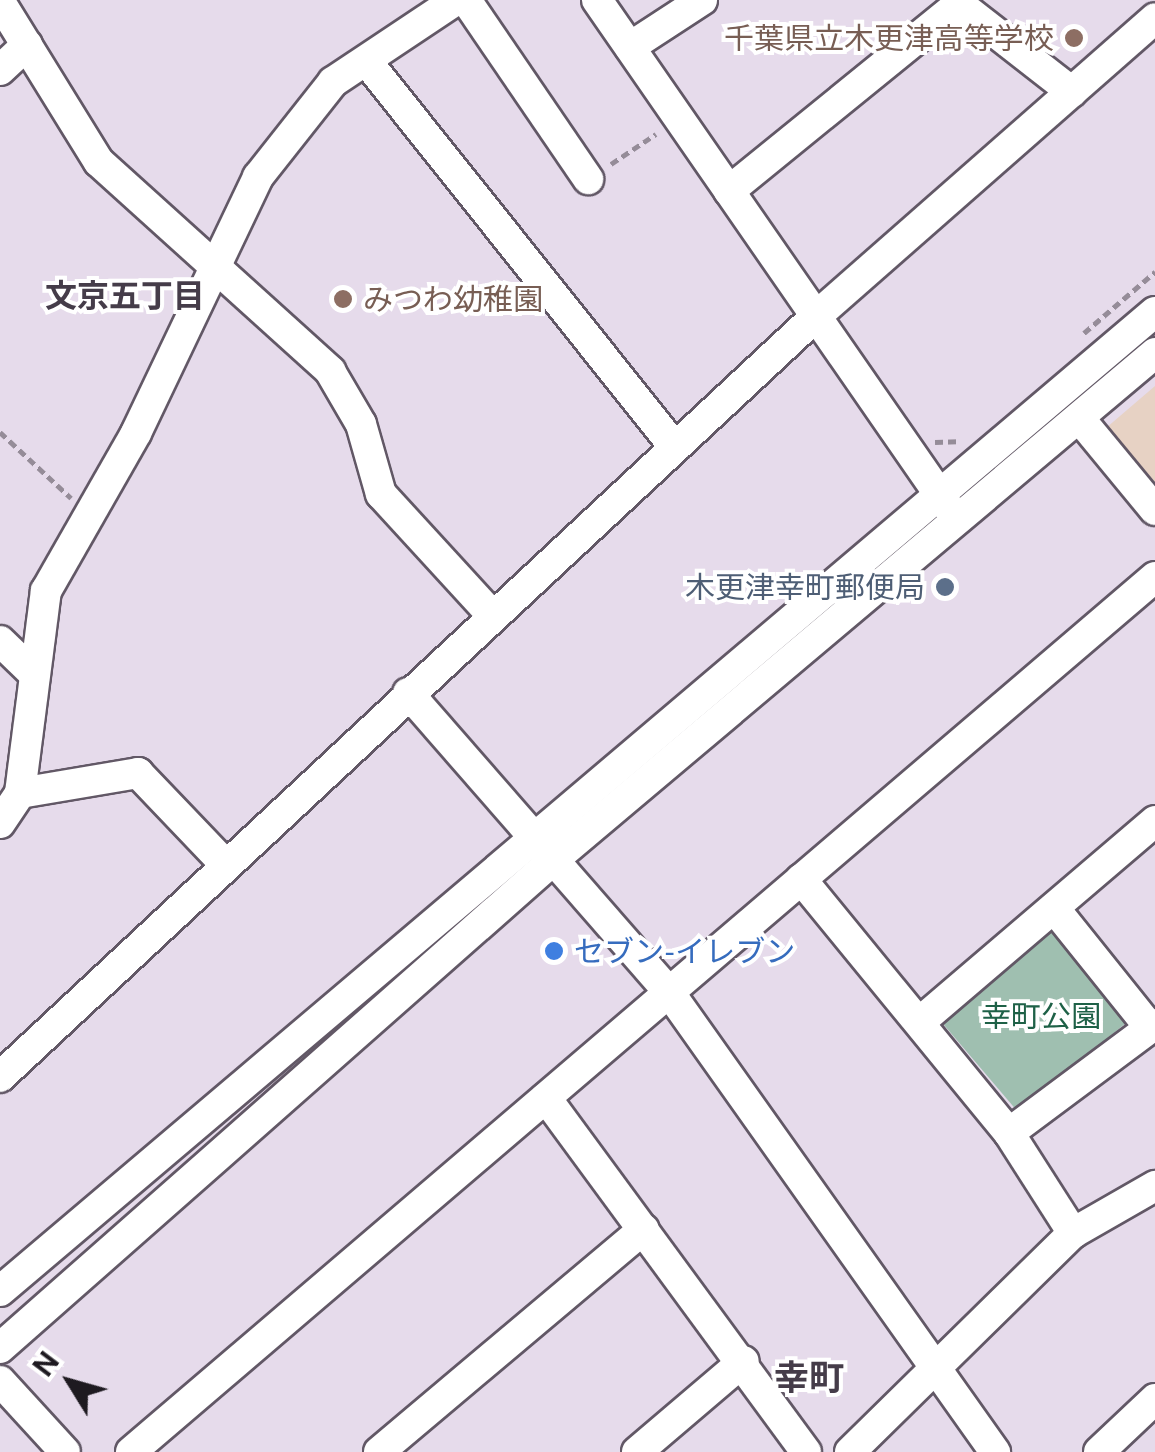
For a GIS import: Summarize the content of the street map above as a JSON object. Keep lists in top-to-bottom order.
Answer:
{
  "districts": ["文京五丁目", "幸町"],
  "parks": ["幸町公園"],
  "places": [
    "千葉県立木更津高等学校",
    "みつわ幼稚園",
    "木更津幸町郵便局",
    "セブン-イレブン"
  ],
  "north": "top left"
}
